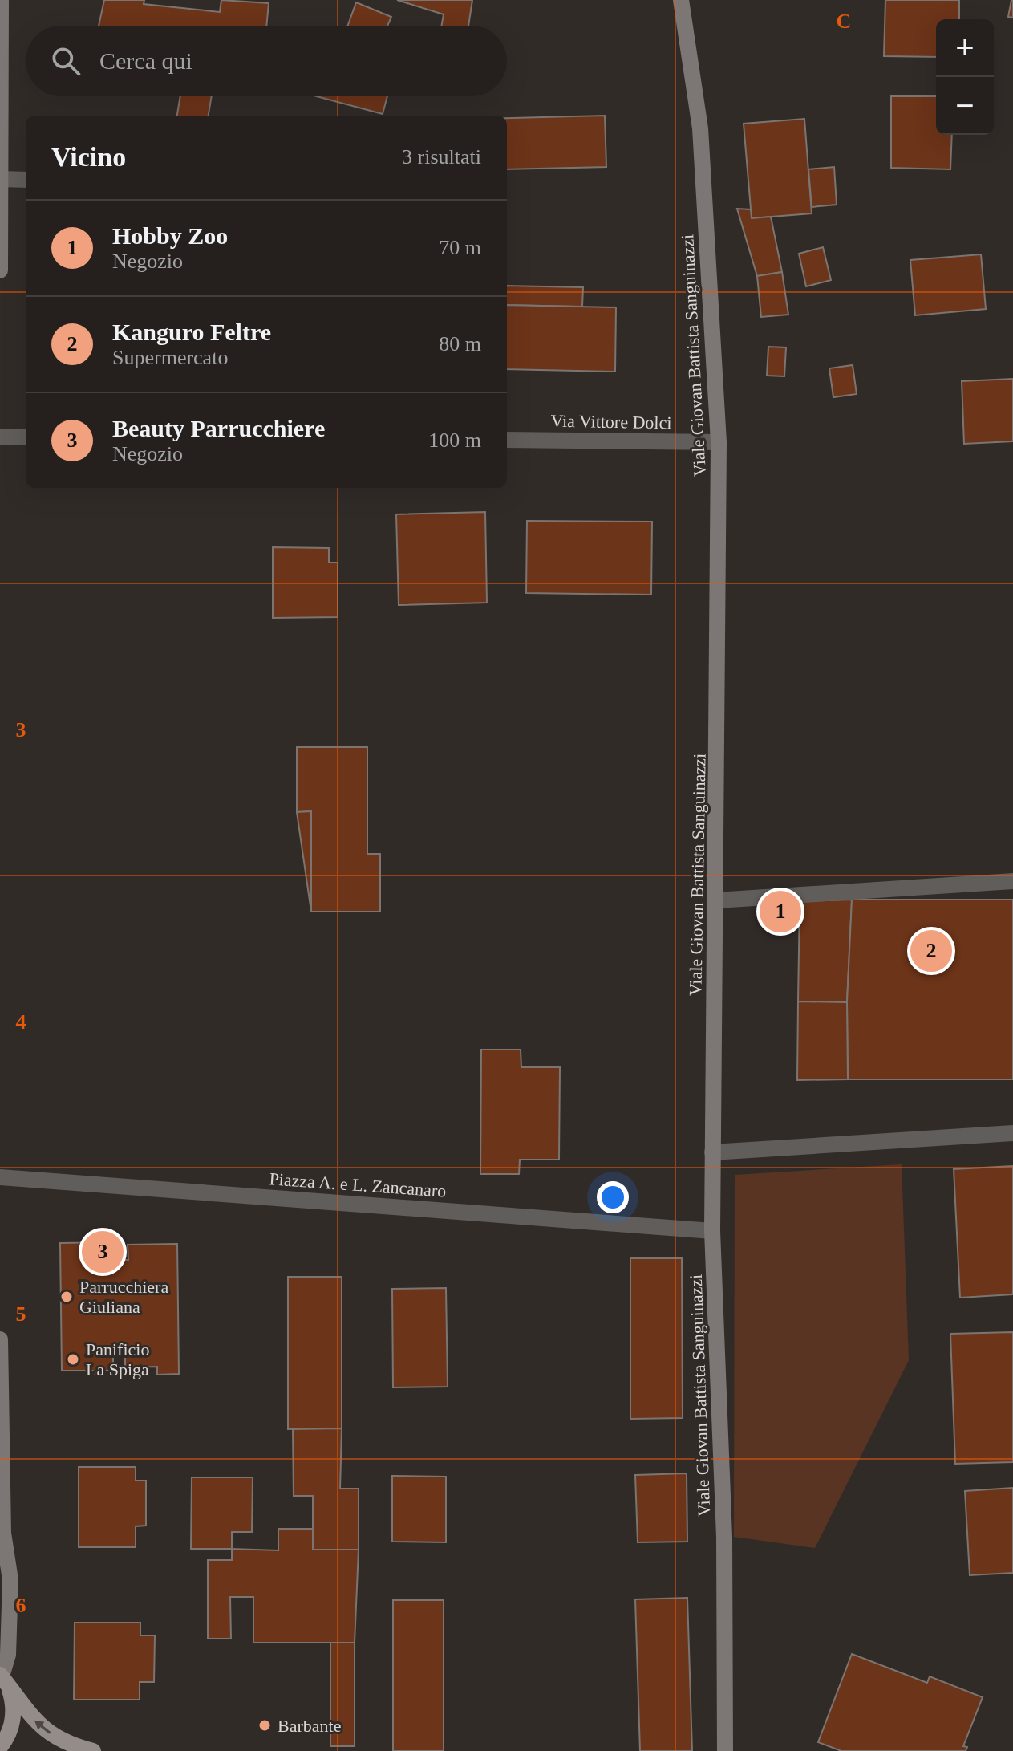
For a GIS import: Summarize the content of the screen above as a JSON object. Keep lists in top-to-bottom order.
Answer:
{
  "streets": {
    "street": ["Viale Giovan Battista Sanguinazzi", "Via Vittore Dolci", "Piazza A. e L. Zancanaro"]
  },
  "crossings": [
    ["Viale Giovan Battista Sanguinazzi", "Via Vittore Dolci"],
    ["Viale Giovan Battista Sanguinazzi", "Piazza A. e L. Zancanaro"]
  ],
  "places": ["Parrucchiera Giuliana", "Panificio La Spiga", "Barbante"],
  "page": {
    "map_buttons": ["+", "−"],
    "search": "Cerca qui",
    "heading": ["Vicino", "3 risultati"],
    "list": [
      {
        "mark": "1",
        "name": "Hobby Zoo",
        "note": "Negozio",
        "value": "70 m"
      },
      {
        "mark": "2",
        "name": "Kanguro Feltre",
        "note": "Supermercato",
        "value": "80 m"
      },
      {
        "mark": "3",
        "name": "Beauty Parrucchiere",
        "note": "Negozio",
        "value": "100 m"
      }
    ],
    "pins": ["1", "2", "3"]
  },
  "grid": {
    "columns": ["C"],
    "rows": [
      "3",
      "4",
      "5",
      "6"
    ]
  }
}
